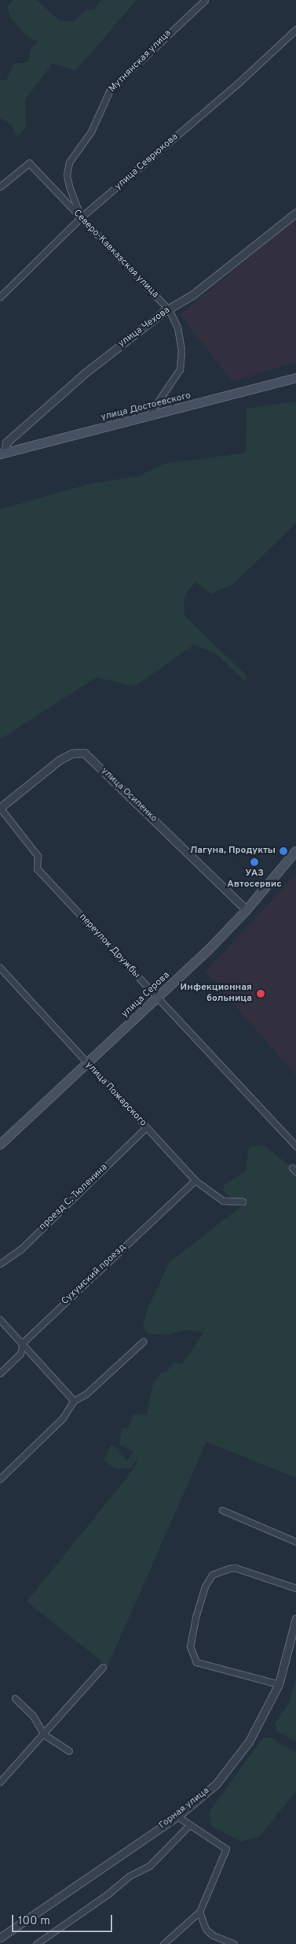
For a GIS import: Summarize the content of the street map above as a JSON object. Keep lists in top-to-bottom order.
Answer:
{
  "streets": {
    "main road": ["улица Достоевского", "улица Серова"],
    "street": [
      "Мутнянская улица",
      "улица Севрюкова",
      "Северо-Кавказская улица",
      "улица Чехова",
      "улица Осипенко",
      "переулок Дружбы",
      "улица Пожарского",
      "проезд С. Тюленина",
      "Сухумский проезд",
      "Горная улица"
    ]
  },
  "crossings": [
    ["Мутнянская улица", "улица Севрюкова"],
    ["Мутнянская улица", "Северо-Кавказская улица"],
    ["улица Севрюкова", "Северо-Кавказская улица"],
    ["Северо-Кавказская улица", "улица Чехова"],
    ["Северо-Кавказская улица", "улица Достоевского"],
    ["улица Чехова", "улица Достоевского"],
    ["улица Осипенко", "переулок Дружбы"],
    ["улица Осипенко", "улица Серова"],
    ["переулок Дружбы", "улица Серова"],
    ["улица Серова", "улица Пожарского"],
    ["улица Пожарского", "проезд С. Тюленина"],
    ["улица Пожарского", "Сухумский проезд"]
  ],
  "places": ["Лагуна, Продукты", "УАЗ Автосервис", "Инфекционная больница"],
  "scale_bar": "100 m"
}
